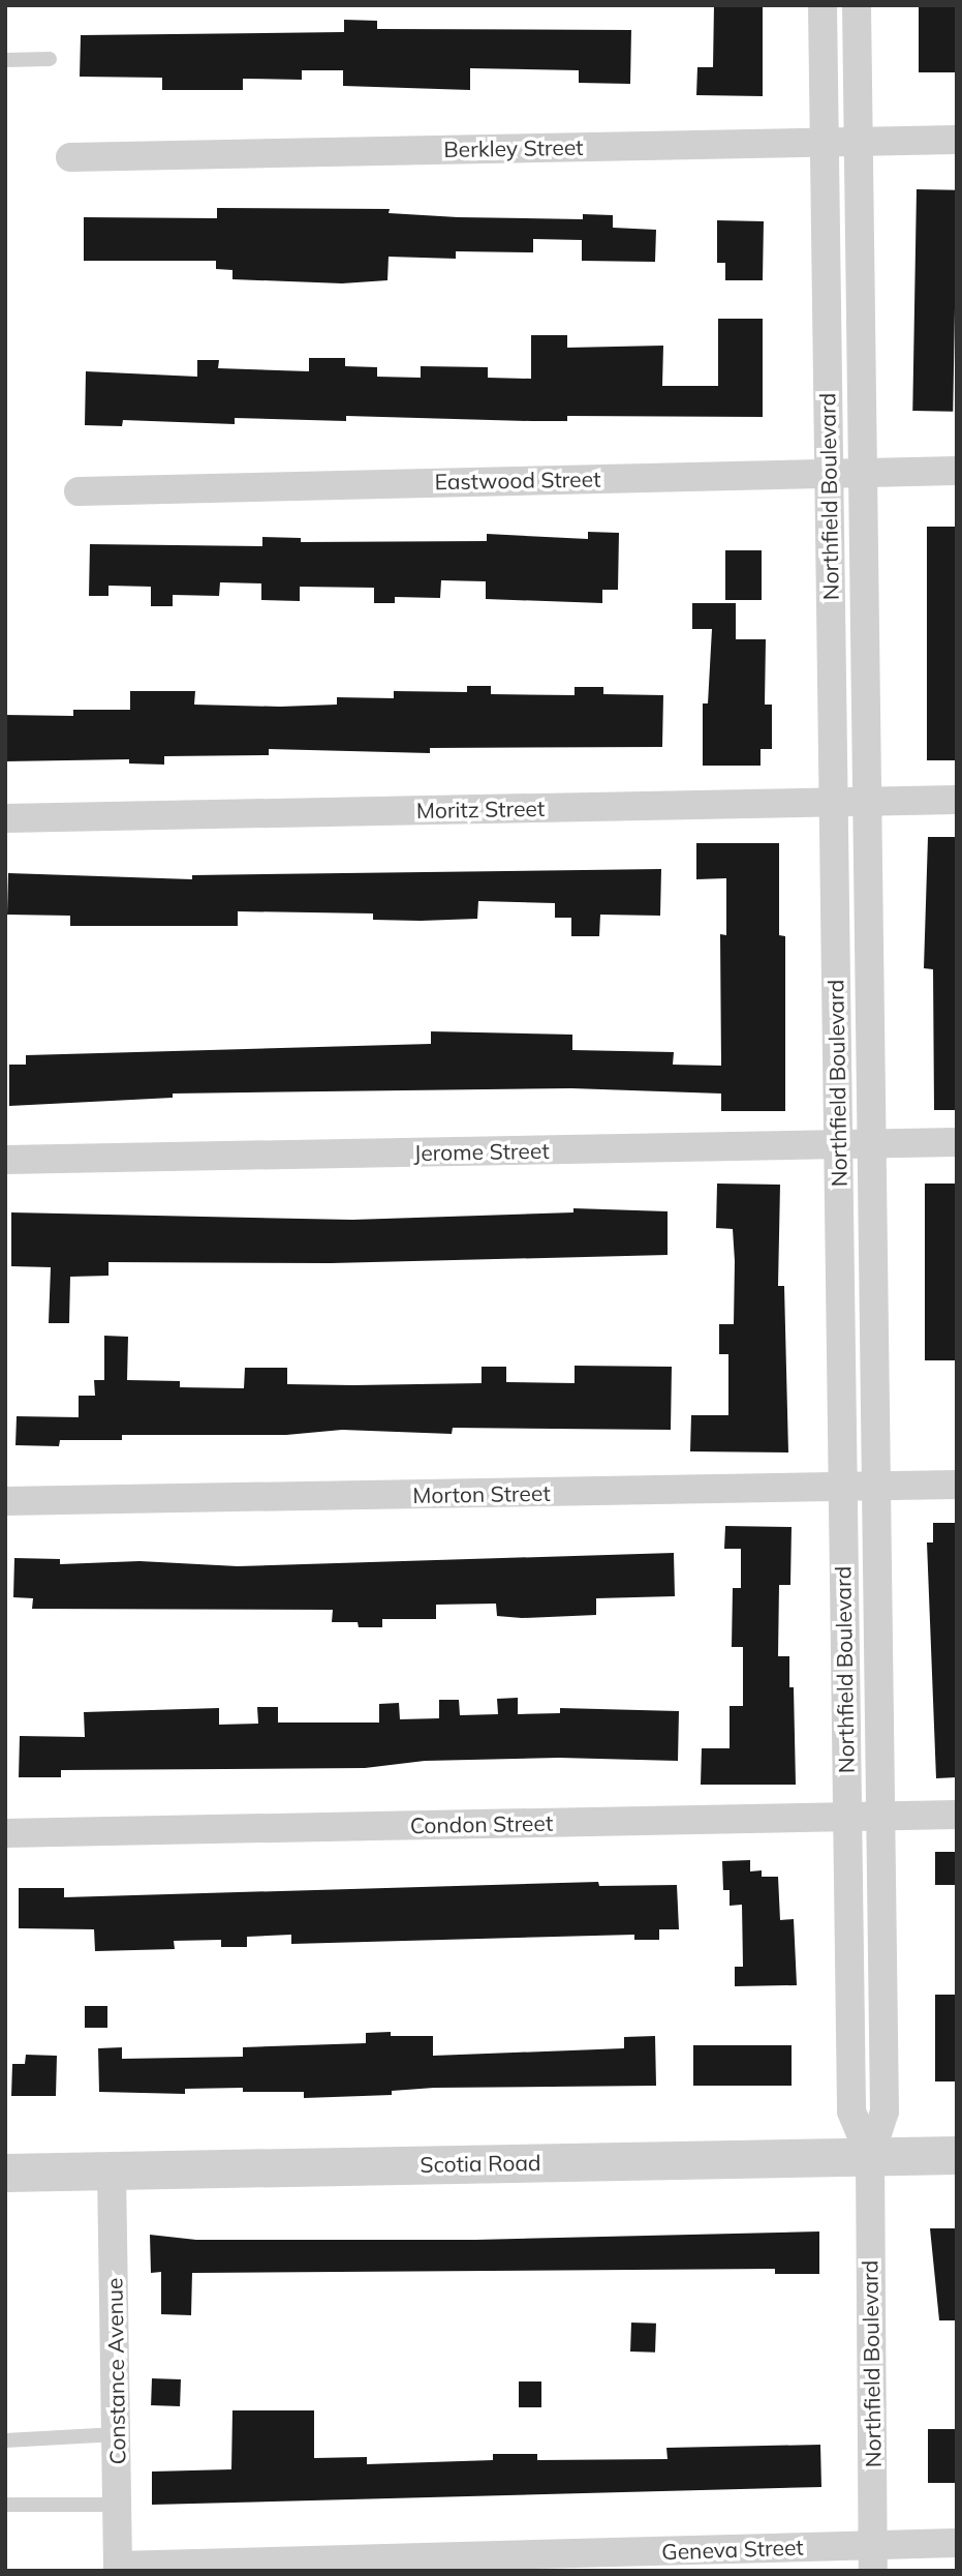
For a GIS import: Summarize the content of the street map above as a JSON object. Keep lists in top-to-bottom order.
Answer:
{
  "streets": {
    "street": [
      "Berkley Street",
      "Eastwood Street",
      "Northfield Boulevard",
      "Moritz Street",
      "Jerome Street",
      "Morton Street",
      "Condon Street",
      "Scotia Road",
      "Constance Avenue",
      "Geneva Street"
    ]
  },
  "crossings": [
    ["Berkley Street", "Northfield Boulevard"],
    ["Eastwood Street", "Northfield Boulevard"],
    ["Northfield Boulevard", "Moritz Street"],
    ["Northfield Boulevard", "Jerome Street"],
    ["Northfield Boulevard", "Morton Street"],
    ["Northfield Boulevard", "Condon Street"],
    ["Northfield Boulevard", "Scotia Road"],
    ["Northfield Boulevard", "Geneva Street"],
    ["Scotia Road", "Constance Avenue"],
    ["Constance Avenue", "Geneva Street"]
  ]
}
